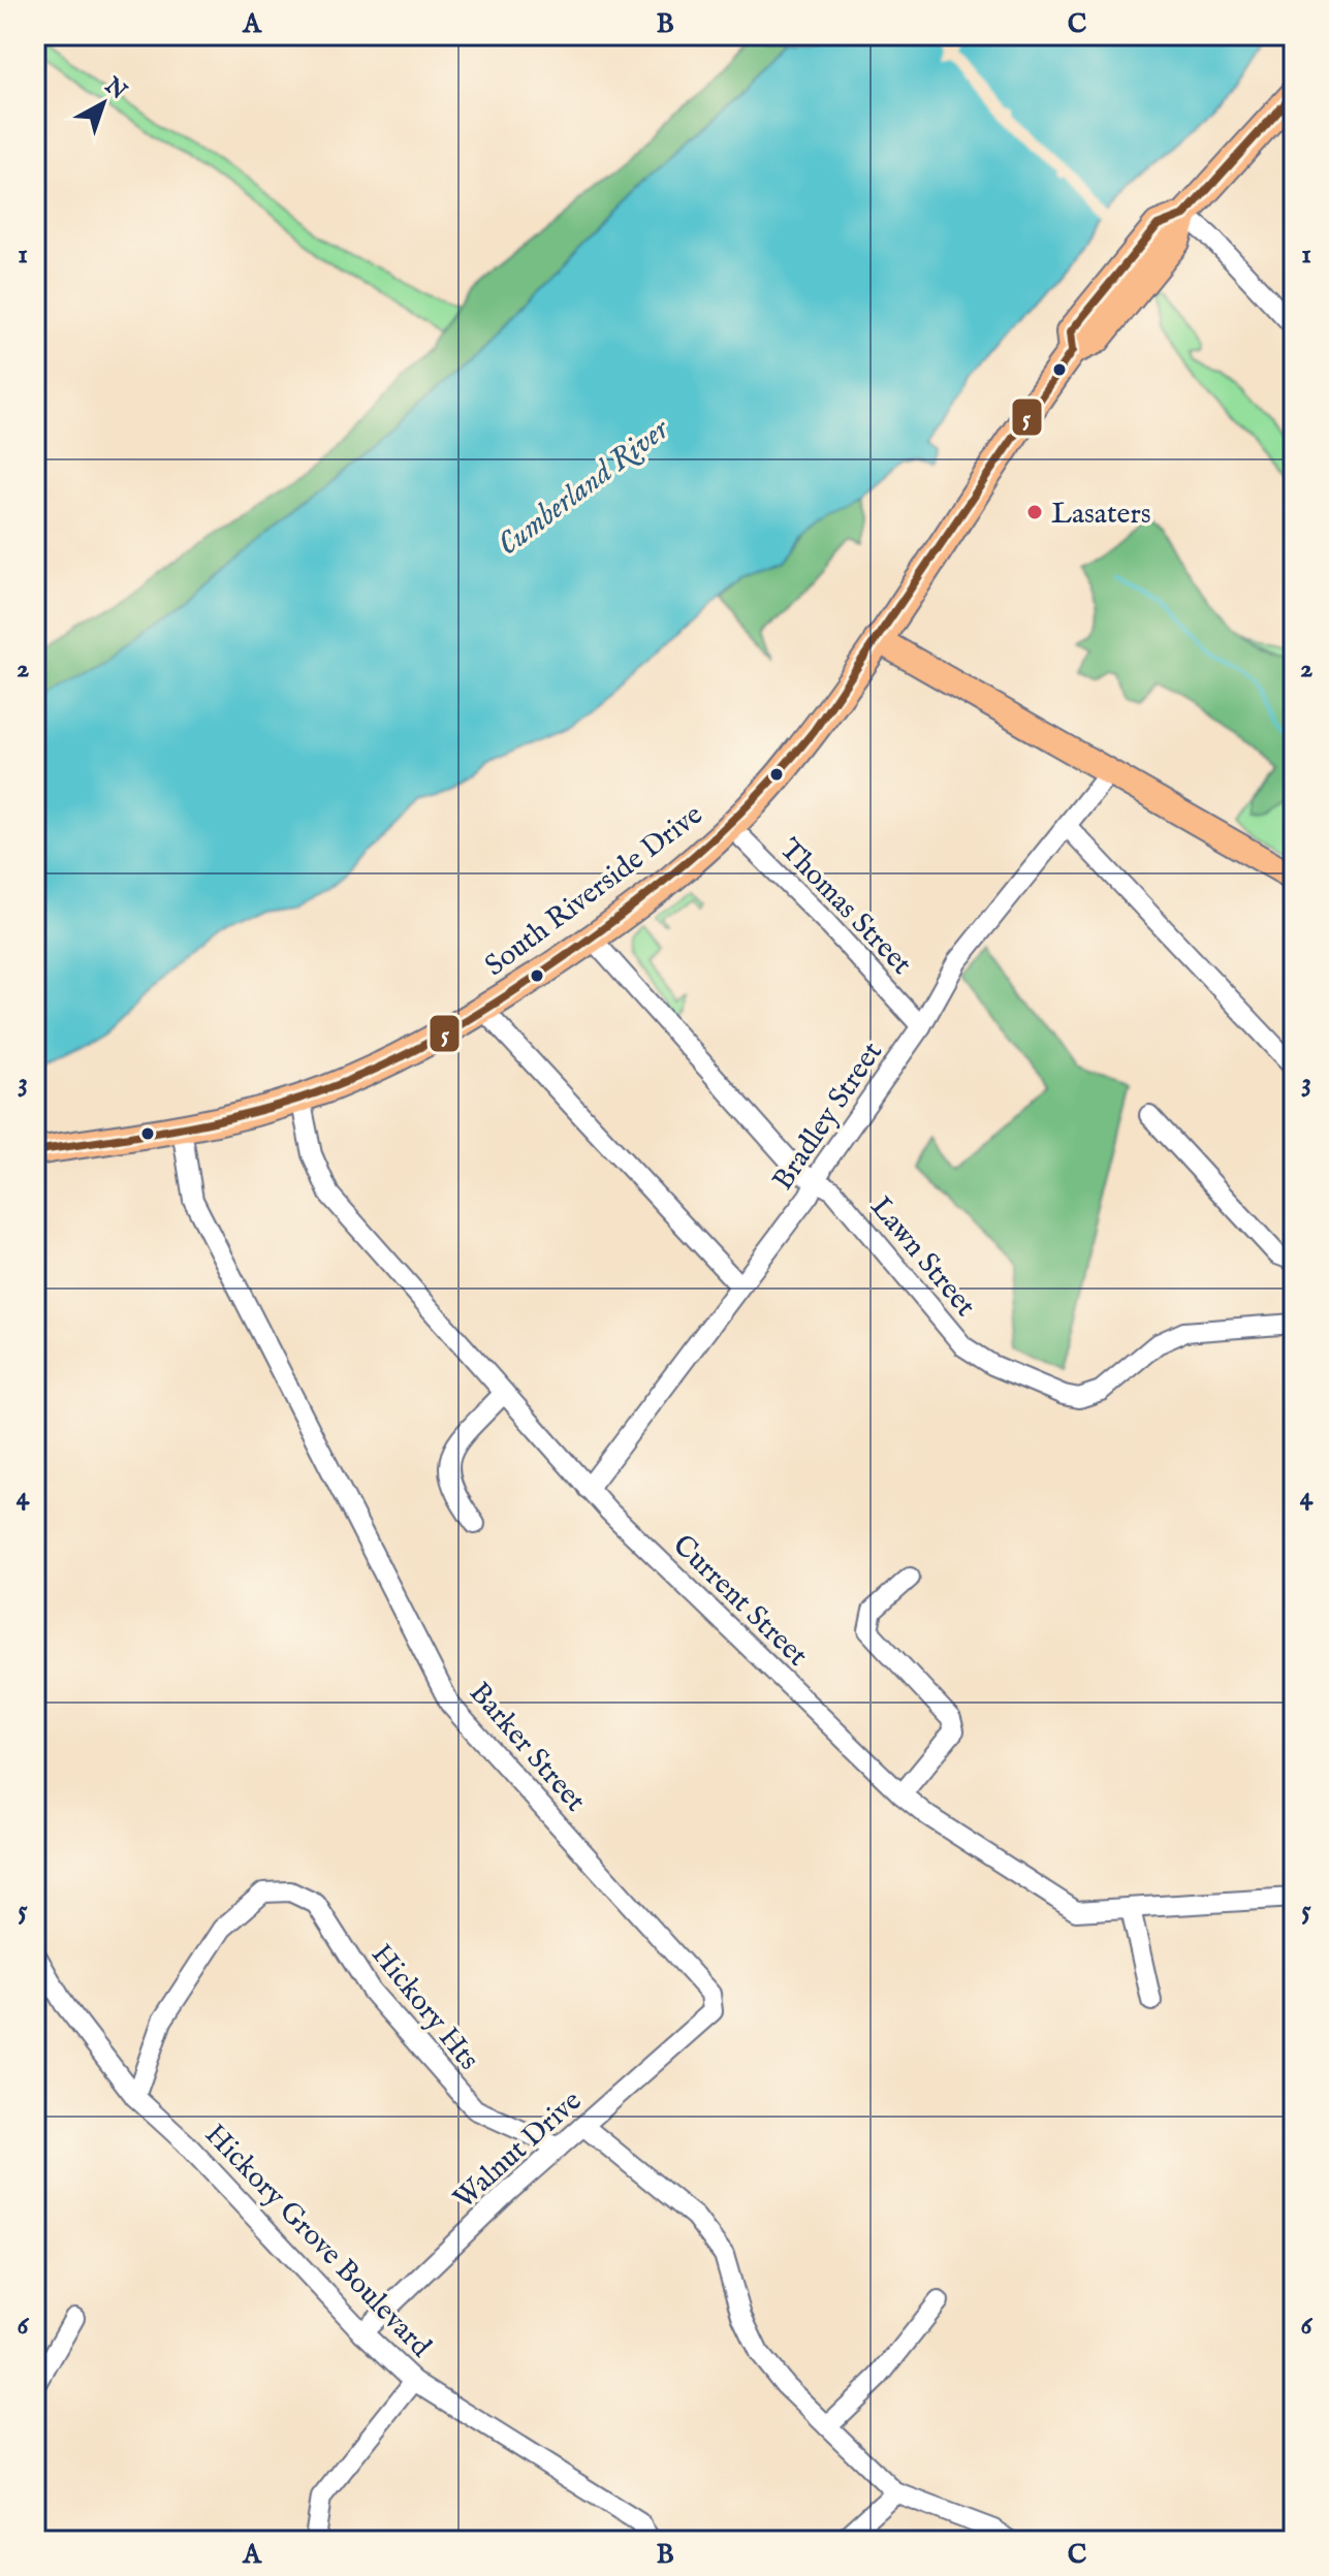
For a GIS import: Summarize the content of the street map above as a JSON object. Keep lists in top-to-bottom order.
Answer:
{
  "streets": {
    "highway": ["South Riverside Drive"],
    "street": [
      "Thomas Street",
      "Bradley Street",
      "Lawn Street",
      "Current Street",
      "Barker Street",
      "Hickory Hts",
      "Walnut Drive",
      "Hickory Grove Boulevard"
    ]
  },
  "crossings": [
    ["South Riverside Drive", "Thomas Street"],
    ["South Riverside Drive", "Lawn Street"],
    ["South Riverside Drive", "Current Street"],
    ["South Riverside Drive", "Barker Street"],
    ["Thomas Street", "Bradley Street"],
    ["Bradley Street", "Lawn Street"],
    ["Bradley Street", "Current Street"],
    ["Barker Street", "Walnut Drive"],
    ["Hickory Hts", "Walnut Drive"],
    ["Hickory Hts", "Hickory Grove Boulevard"],
    ["Walnut Drive", "Hickory Grove Boulevard"]
  ],
  "water": ["Cumberland River"],
  "places": ["Lasaters"],
  "lines": ["transit line 5"],
  "north": "top right",
  "grid": {
    "columns": ["A", "B", "C"],
    "rows": [
      "1",
      "2",
      "3",
      "4",
      "5",
      "6"
    ]
  }
}
